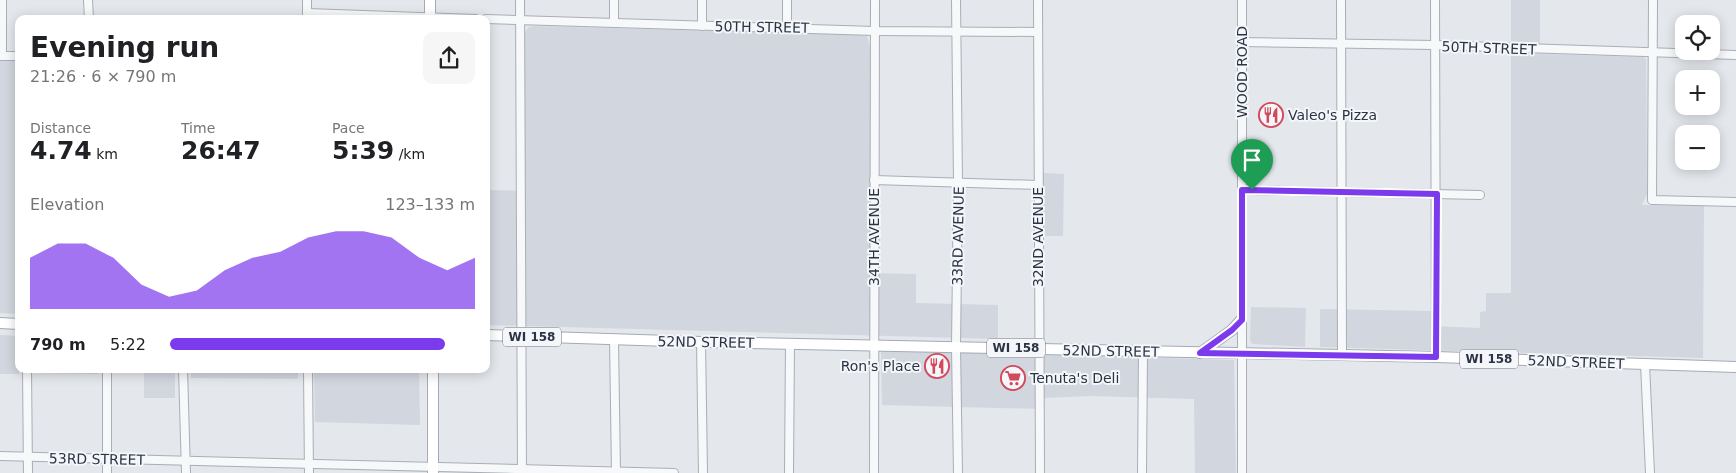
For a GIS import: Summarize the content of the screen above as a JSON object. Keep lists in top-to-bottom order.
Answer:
{
  "streets": {
    "main road": ["WI 158", "52ND STREET"],
    "street": [
      "50TH STREET",
      "WOOD ROAD",
      "33RD AVENUE",
      "34TH AVENUE",
      "32ND AVENUE",
      "53RD STREET"
    ]
  },
  "crossings": [
    ["50TH STREET", "WOOD ROAD"],
    ["50TH STREET", "33RD AVENUE"],
    ["50TH STREET", "34TH AVENUE"],
    ["50TH STREET", "32ND AVENUE"],
    ["WOOD ROAD", "52ND STREET"],
    ["33RD AVENUE", "52ND STREET"],
    ["34TH AVENUE", "52ND STREET"],
    ["32ND AVENUE", "52ND STREET"]
  ],
  "places": {
    "restaurant": ["Valeo's Pizza", "Ron's Place"],
    "supermarket": ["Tenuta's Deli"]
  },
  "page": {
    "map_buttons": ["+", "−"],
    "heading": ["Evening run", "21:26 · 6 × 790 m"],
    "stats": [
      ["Distance", "4.74 km"],
      ["Time", "26:47"],
      ["Pace", "5:39 /km"]
    ],
    "chart": ["Elevation", "123–133 m"],
    "list": [
      {
        "name": "790 m",
        "note": "5:22"
      }
    ]
  }
}
